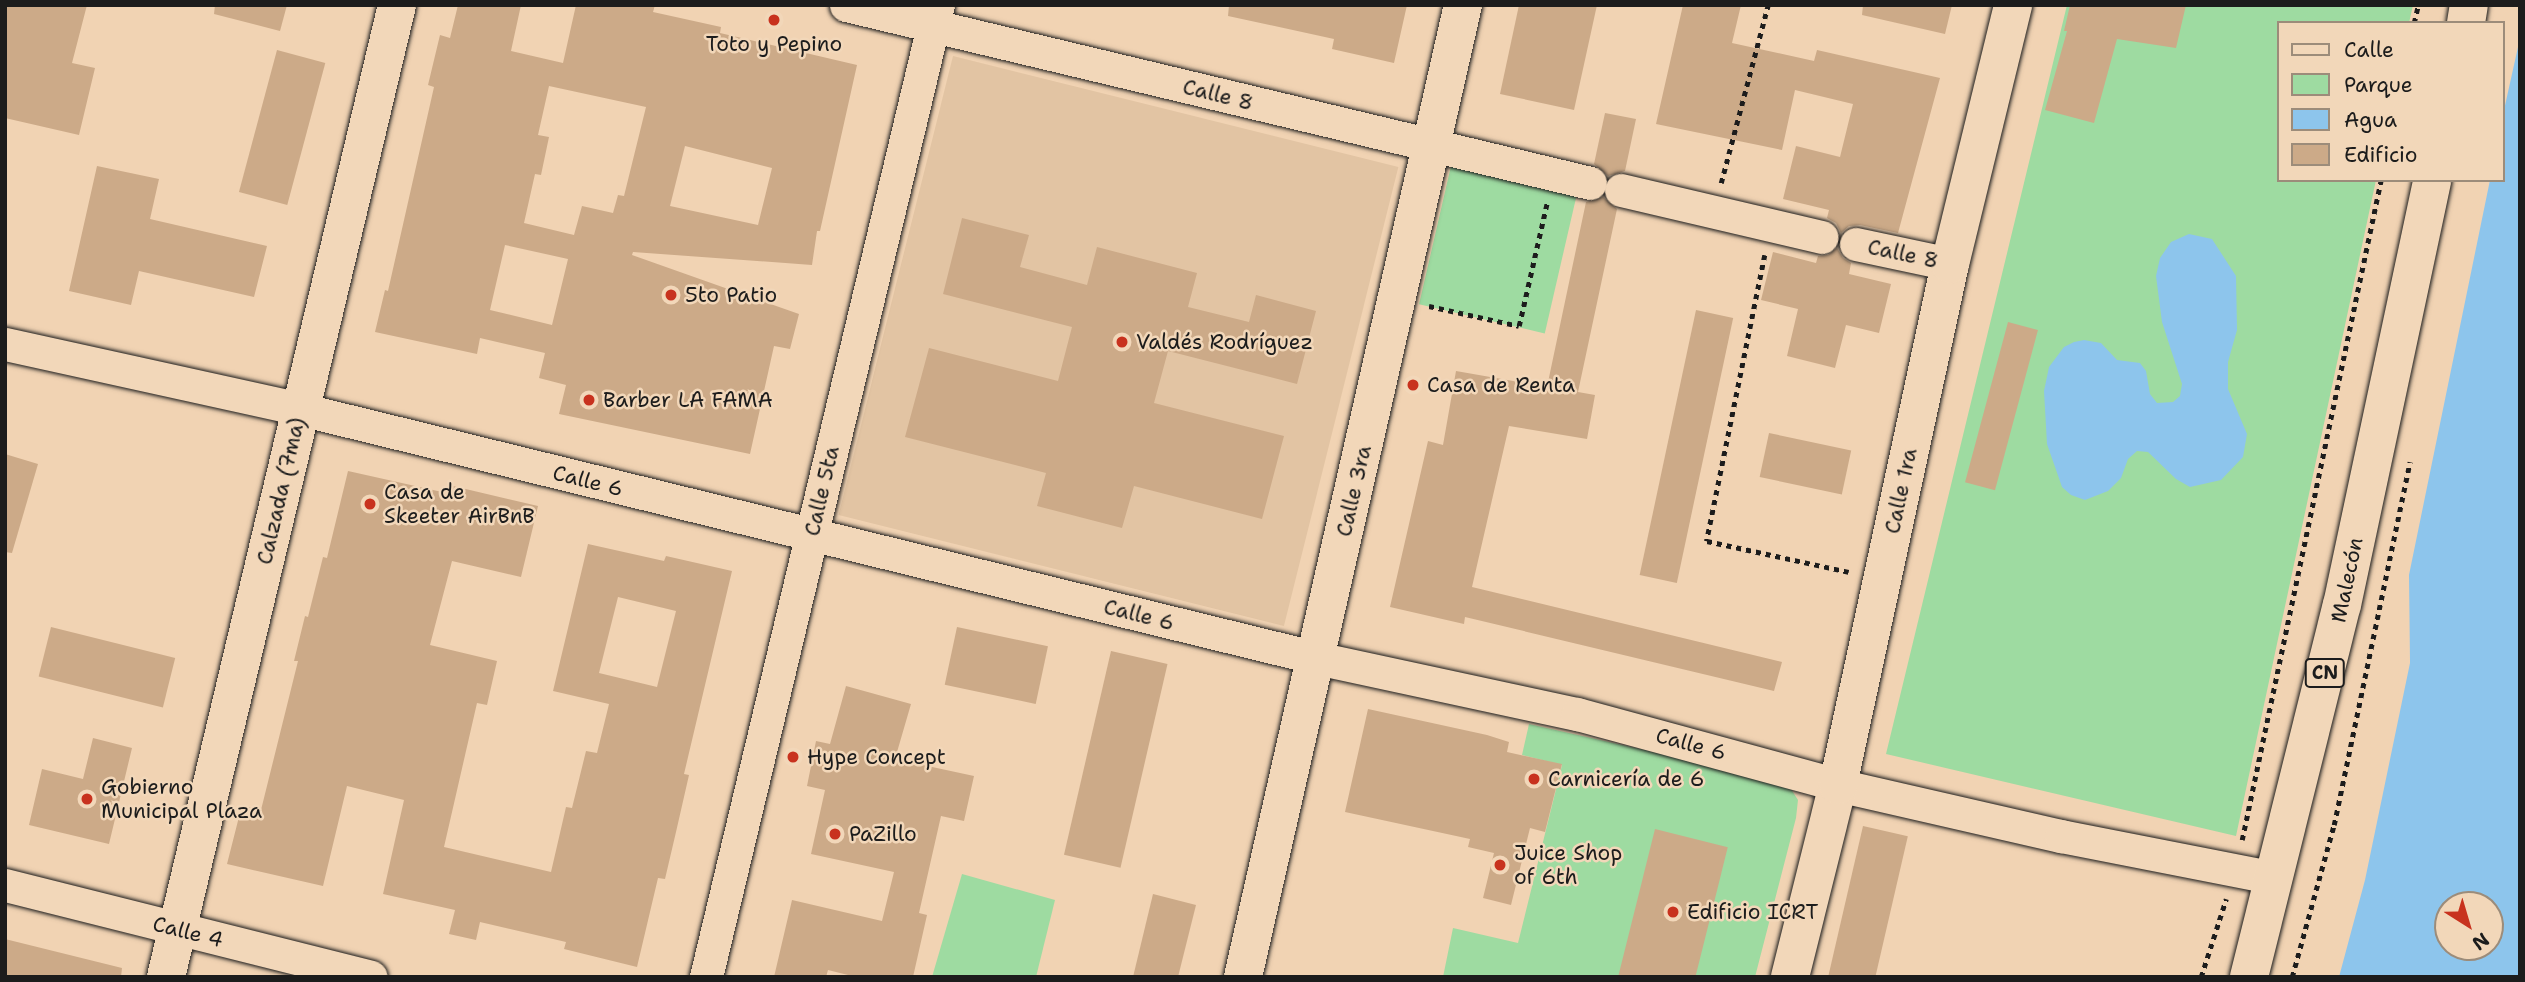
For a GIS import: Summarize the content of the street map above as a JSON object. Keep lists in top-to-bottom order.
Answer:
{
  "streets": {
    "main road": [
      "Calzada (7ma)",
      "Calle 3ra",
      "Calle 1ra",
      "Malecón",
      "CN"
    ],
    "street": [
      "Calle 8",
      "Calle 6",
      "Calle 5ta",
      "Calle 4"
    ]
  },
  "crossings": [
    ["Calle 8", "Calle 5ta"],
    ["Calle 8", "Calle 3ra"],
    ["Calle 8", "Calle 1ra"],
    ["Calle 6", "Calzada (7ma)"],
    ["Calle 6", "Calle 5ta"],
    ["Calle 6", "Calle 3ra"],
    ["Calle 6", "Calle 1ra"],
    ["Calle 6", "Malecón"],
    ["Calzada (7ma)", "Calle 4"]
  ],
  "places": [
    "Toto y Pepino",
    "5to Patio",
    "Valdés Rodríguez",
    "Casa de Renta",
    "Barber LA FAMA",
    "Casa de Skeeter AirBnB",
    "Hype Concept",
    "Carnicería de 6",
    "Gobierno Municipal Plaza",
    "PaZillo",
    "Juice Shop of 6th",
    "Edificio ICRT"
  ],
  "legend": [
    "Calle",
    "Parque",
    "Agua",
    "Edificio"
  ],
  "north": "bottom right"
}
